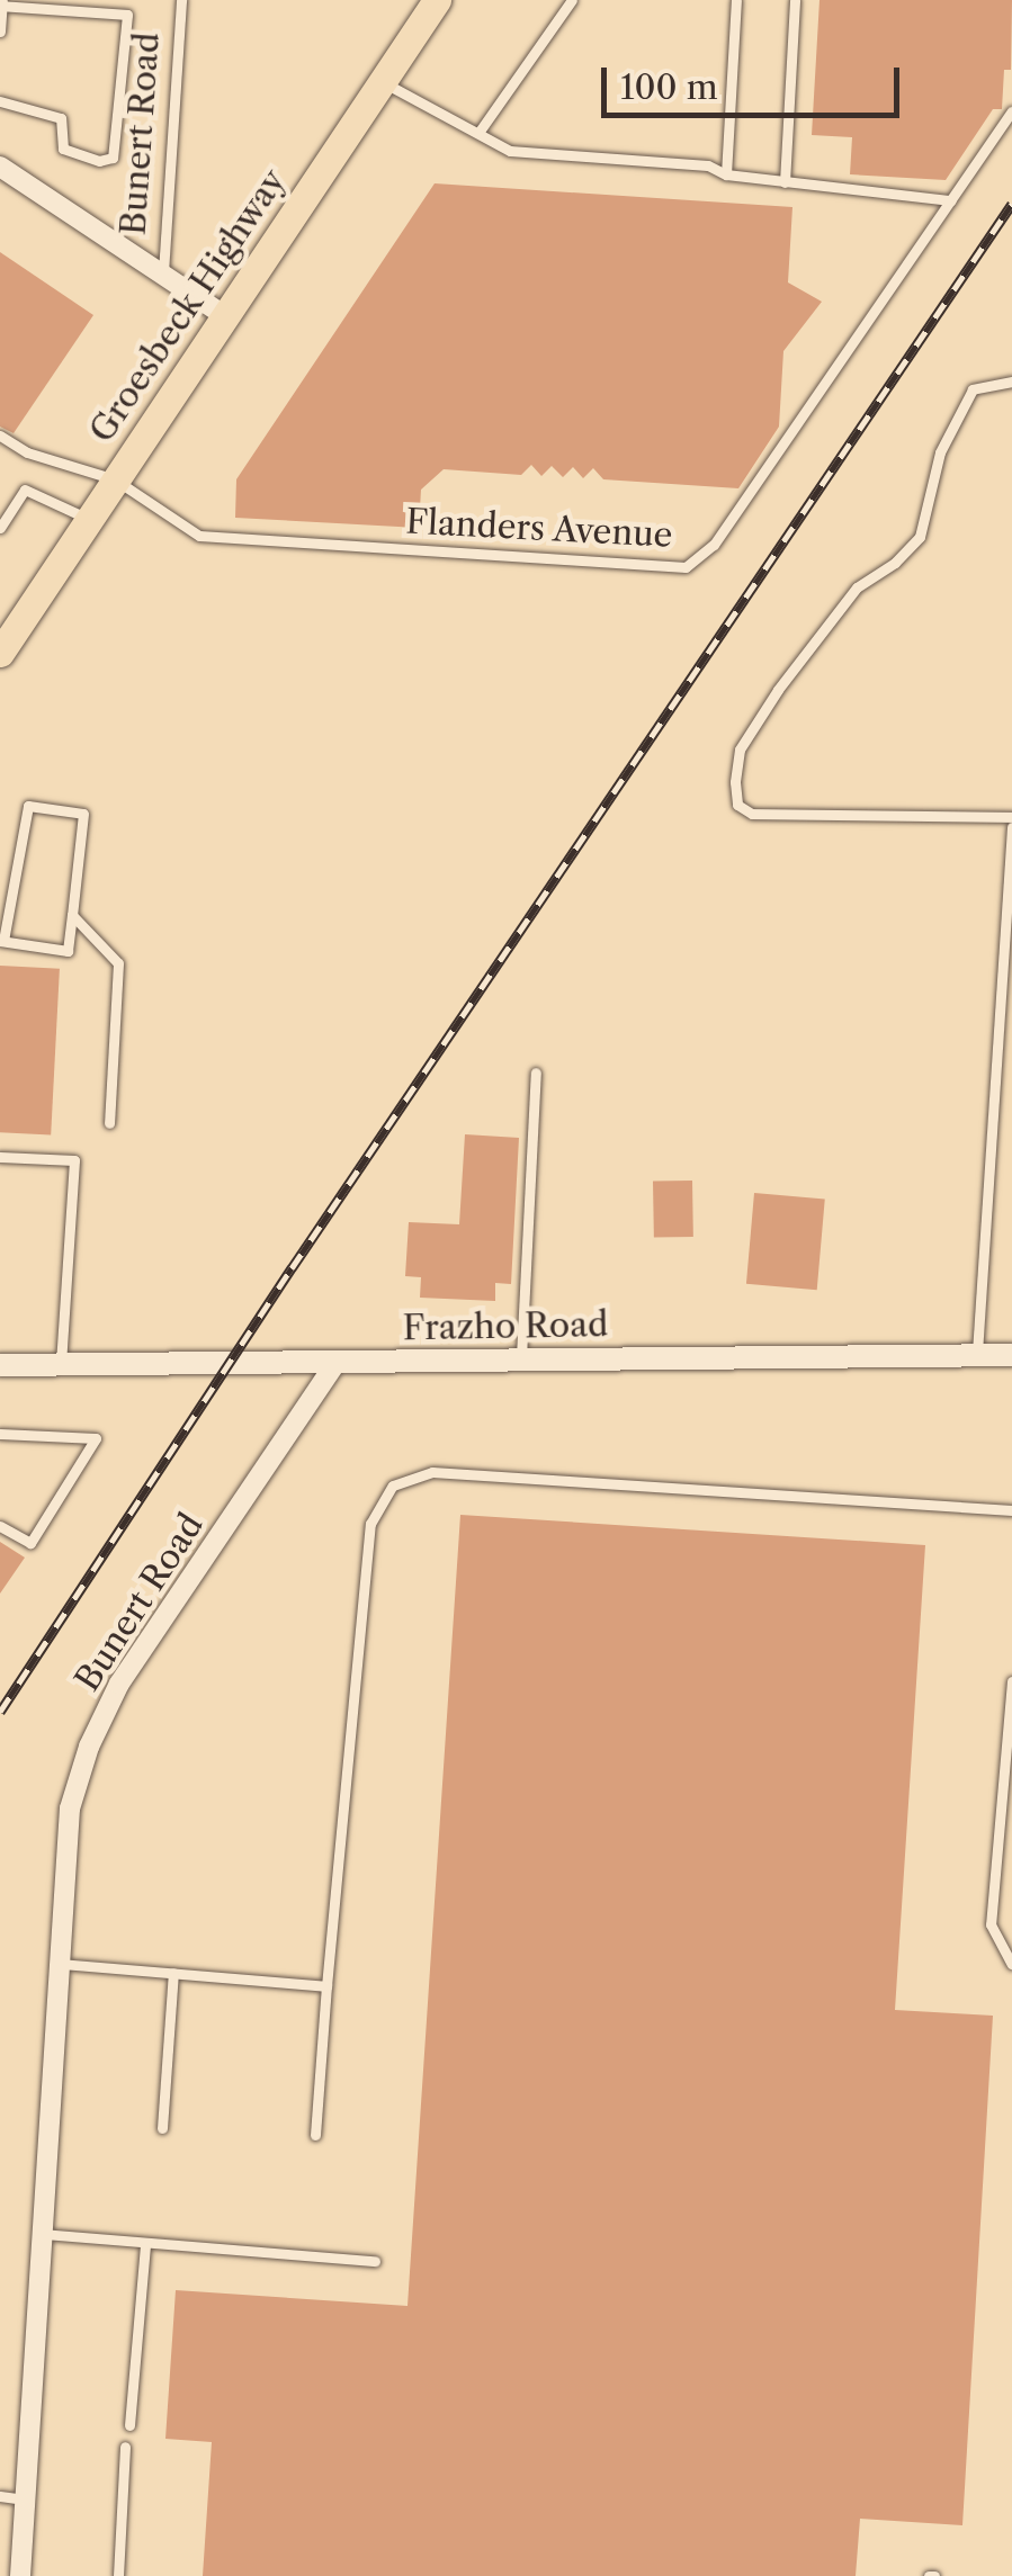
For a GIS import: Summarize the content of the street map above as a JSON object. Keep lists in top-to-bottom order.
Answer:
{
  "streets": {
    "main road": ["Groesbeck Highway"],
    "street": ["Bunert Road", "Frazho Road"],
    "lane": ["Flanders Avenue"]
  },
  "crossings": [
    ["Bunert Road", "Frazho Road"],
    ["Groesbeck Highway", "Flanders Avenue"]
  ],
  "scale_bar": "100 m"
}
